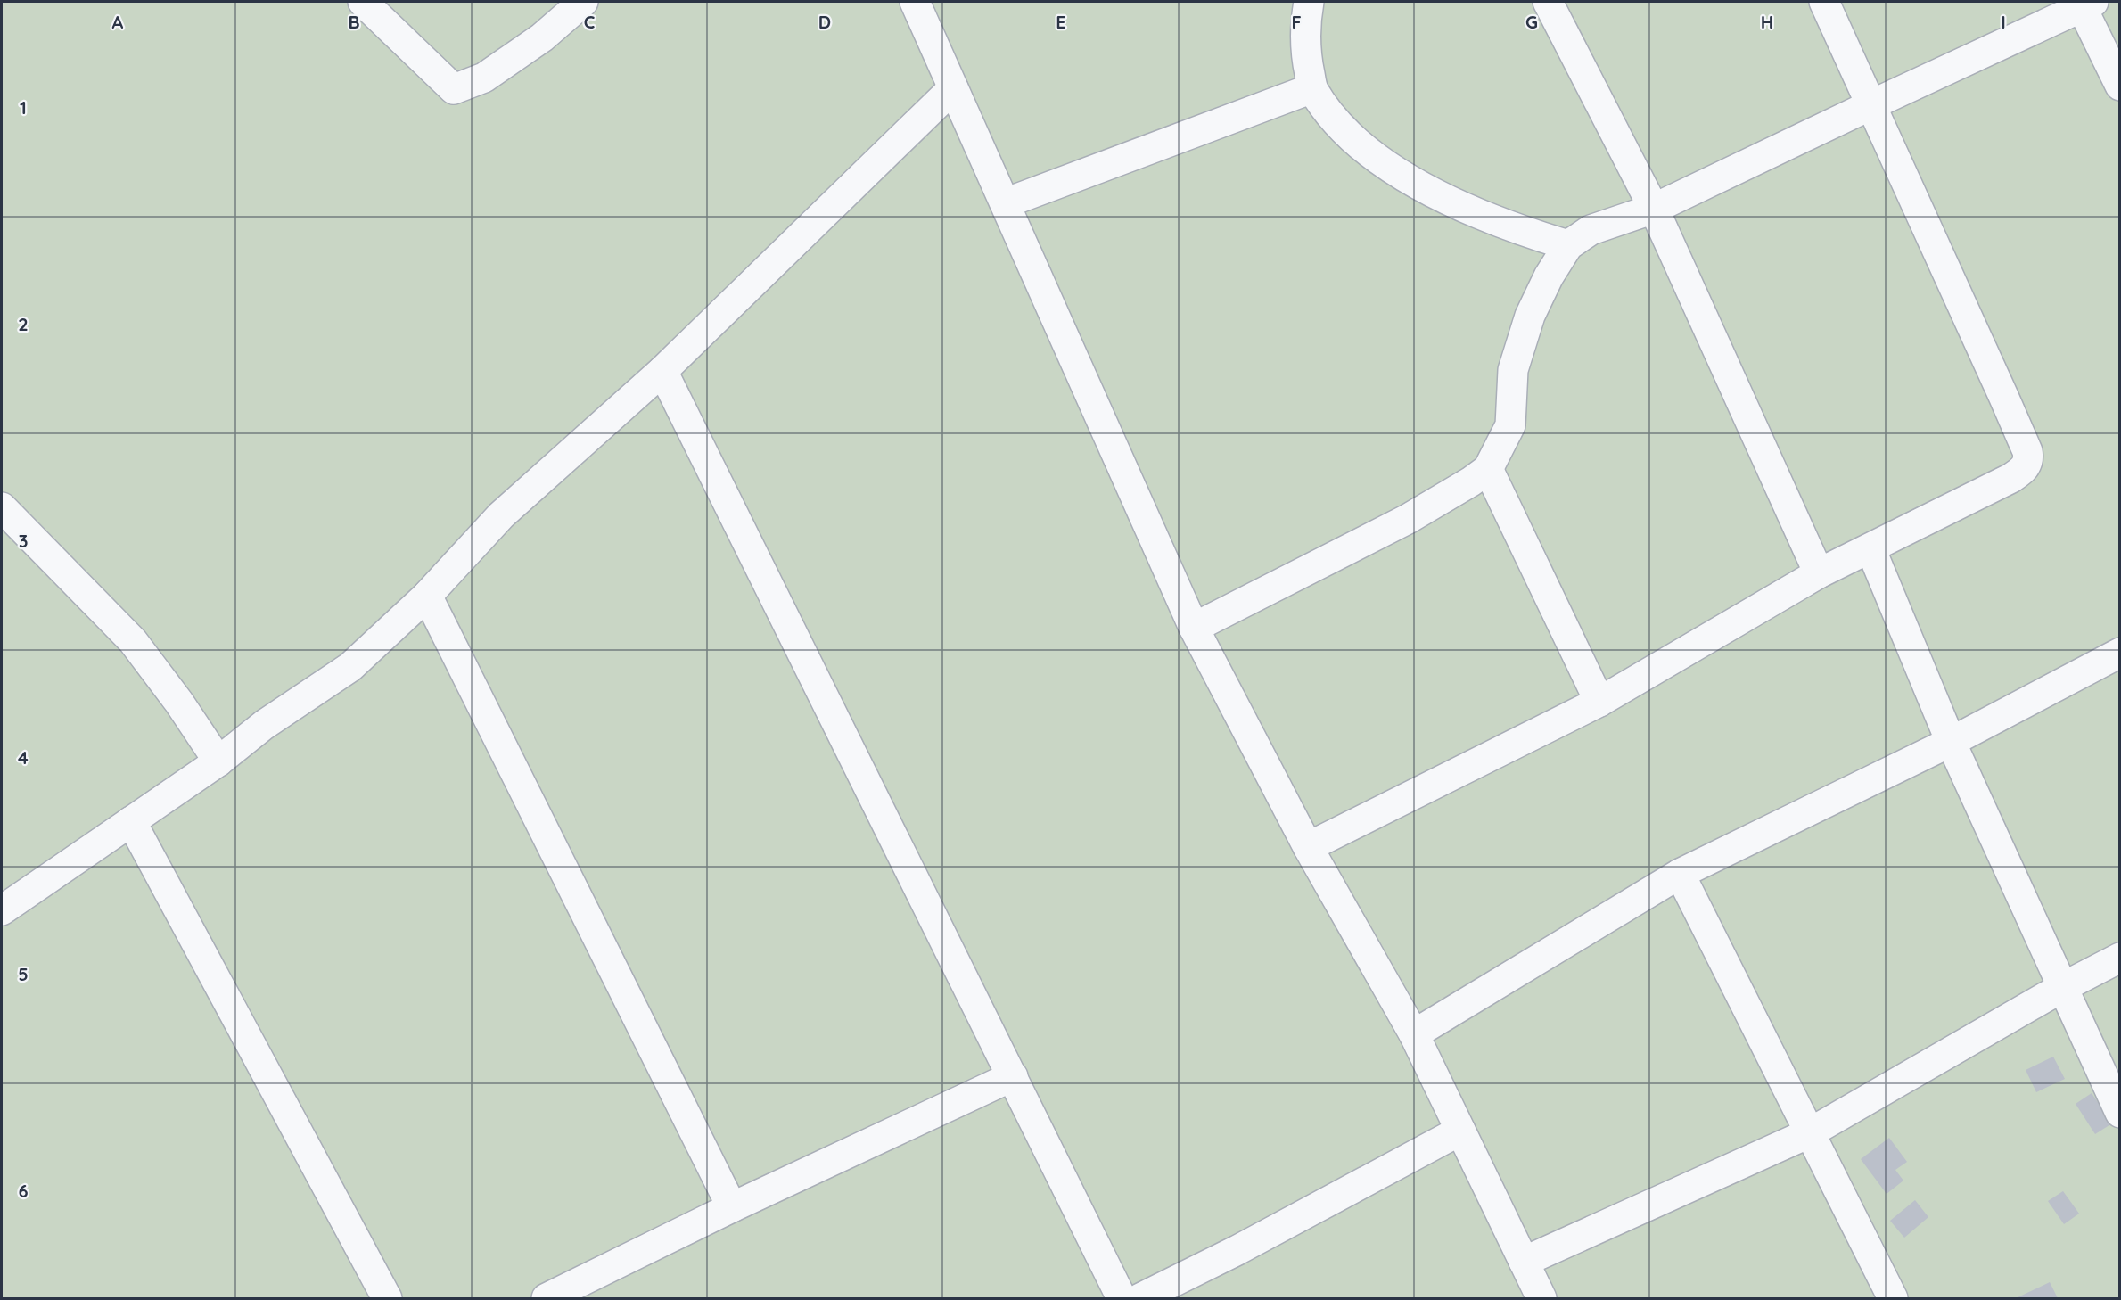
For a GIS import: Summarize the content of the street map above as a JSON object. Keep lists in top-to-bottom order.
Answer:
{
  "grid": {
    "columns": [
      "A",
      "B",
      "C",
      "D",
      "E",
      "F",
      "G",
      "H",
      "I"
    ],
    "rows": [
      "1",
      "2",
      "3",
      "4",
      "5",
      "6"
    ]
  }
}
